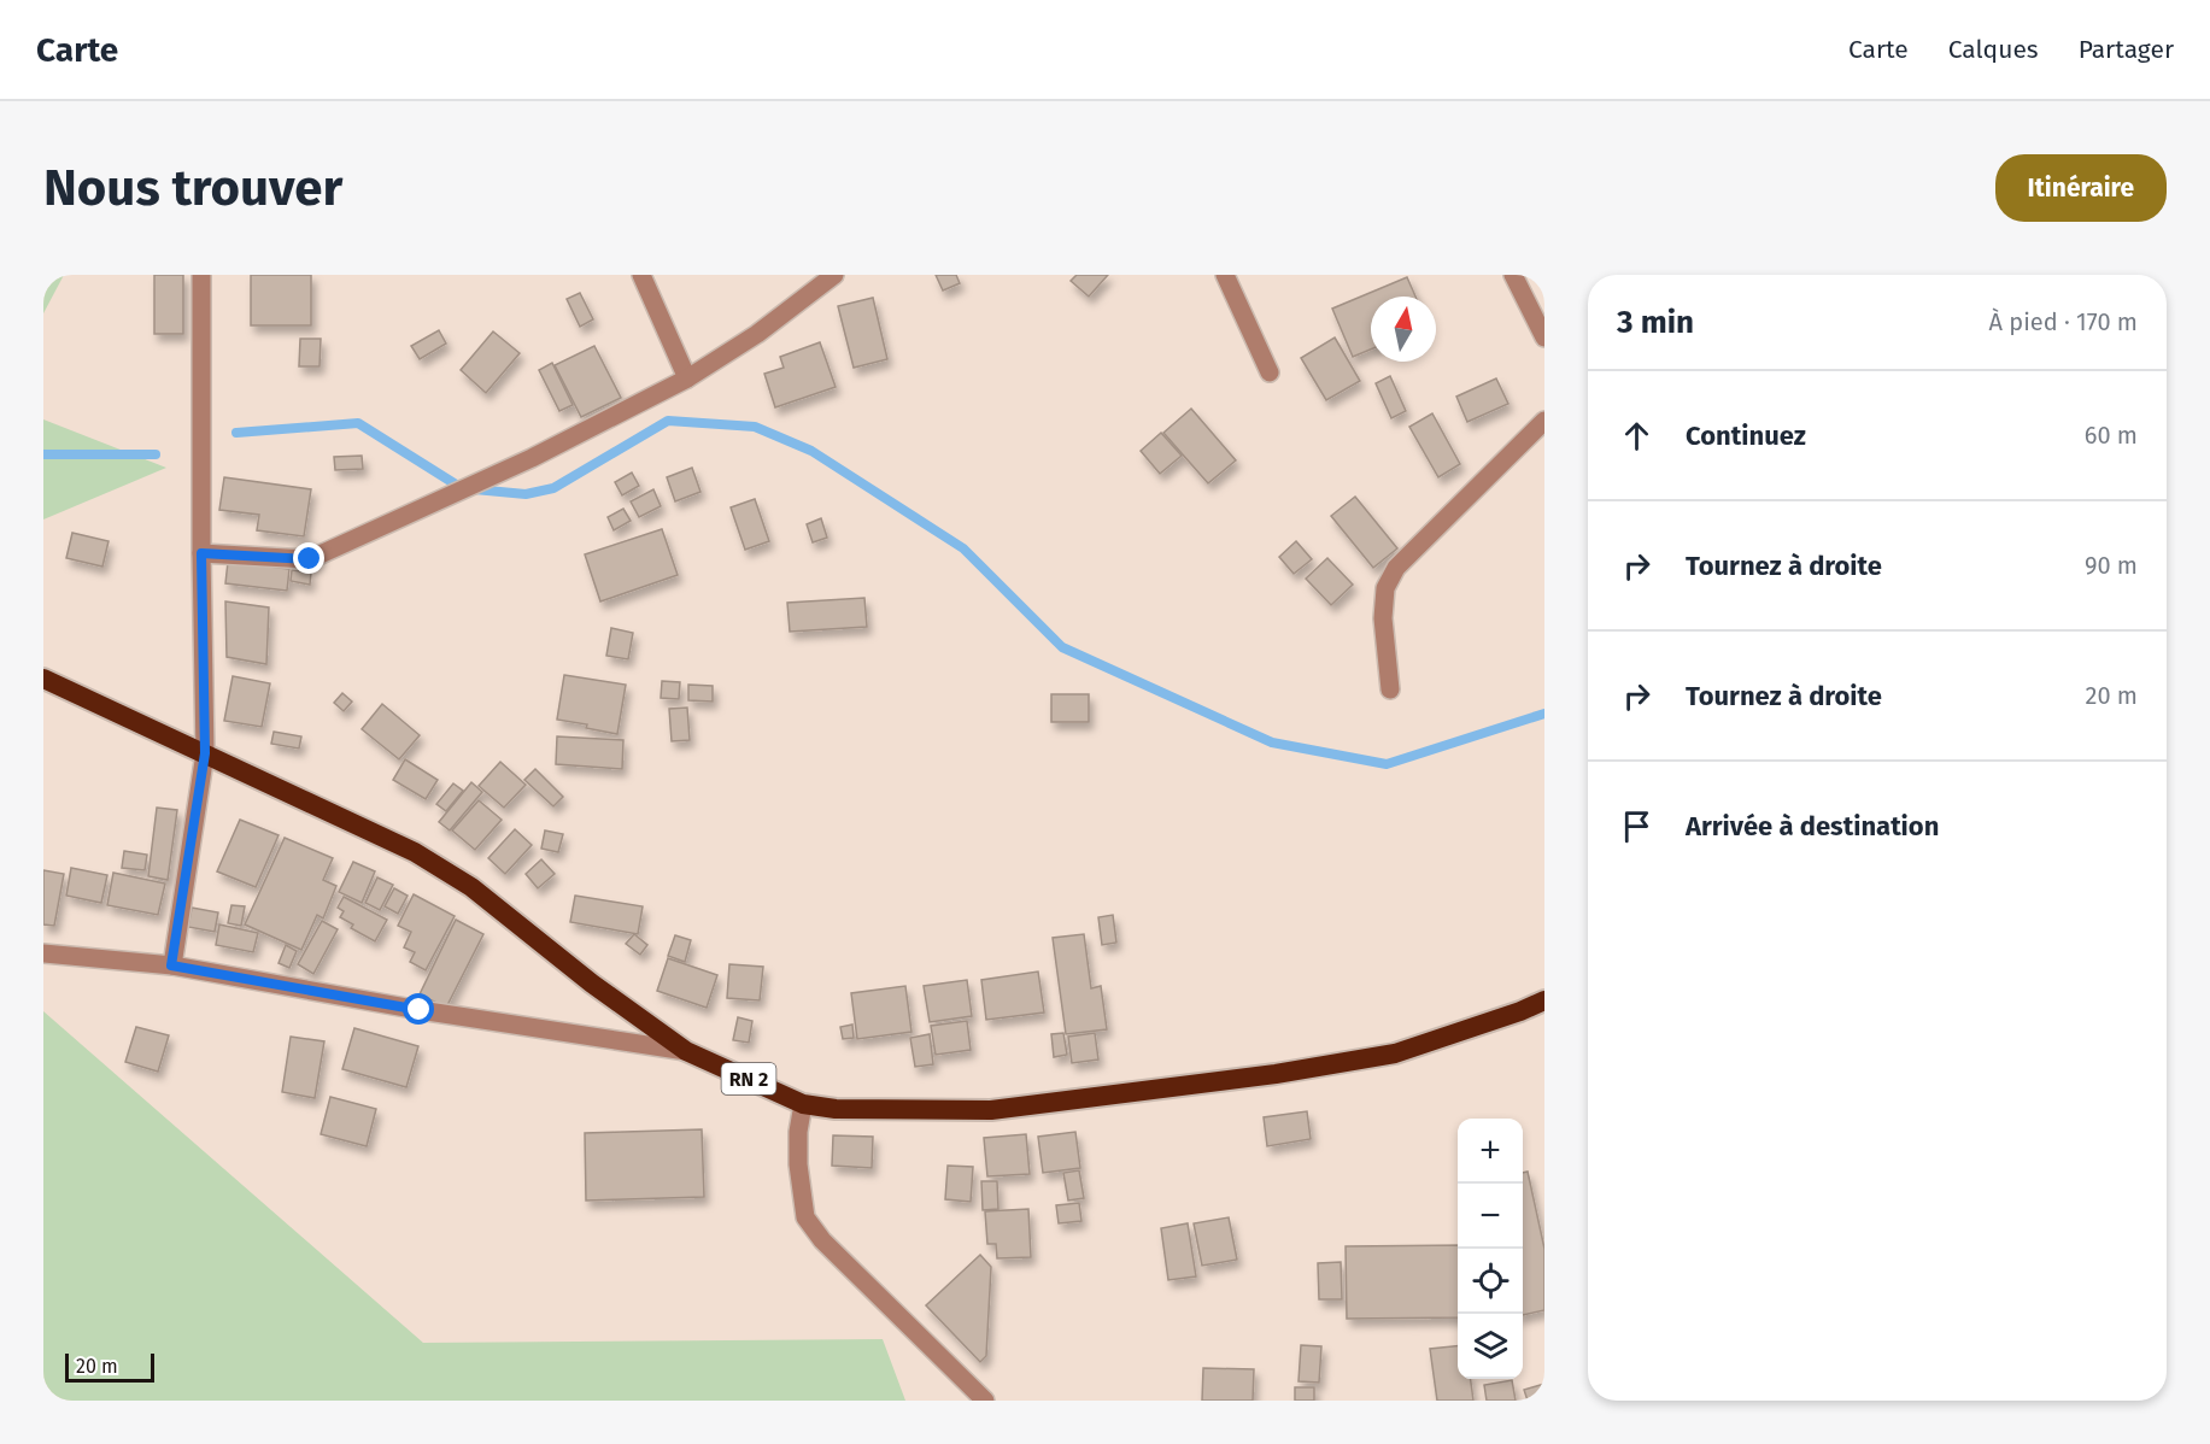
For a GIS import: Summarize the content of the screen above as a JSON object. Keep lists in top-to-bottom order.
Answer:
{
  "streets": {
    "highway": ["RN 2"]
  },
  "scale_bar": "20 m",
  "north": "top",
  "page": {
    "header": "Carte",
    "nav": ["Carte", "Calques", "Partager"],
    "buttons": "Itinéraire",
    "title": "Nous trouver",
    "heading": ["3 min", "À pied · 170 m"],
    "list": [
      ["Continuez", "60 m"],
      ["Tournez à droite", "90 m"],
      ["Tournez à droite", "20 m"],
      "Arrivée à destination"
    ],
    "map_buttons": ["+", "−"],
    "scale": "20 m"
  }
}
